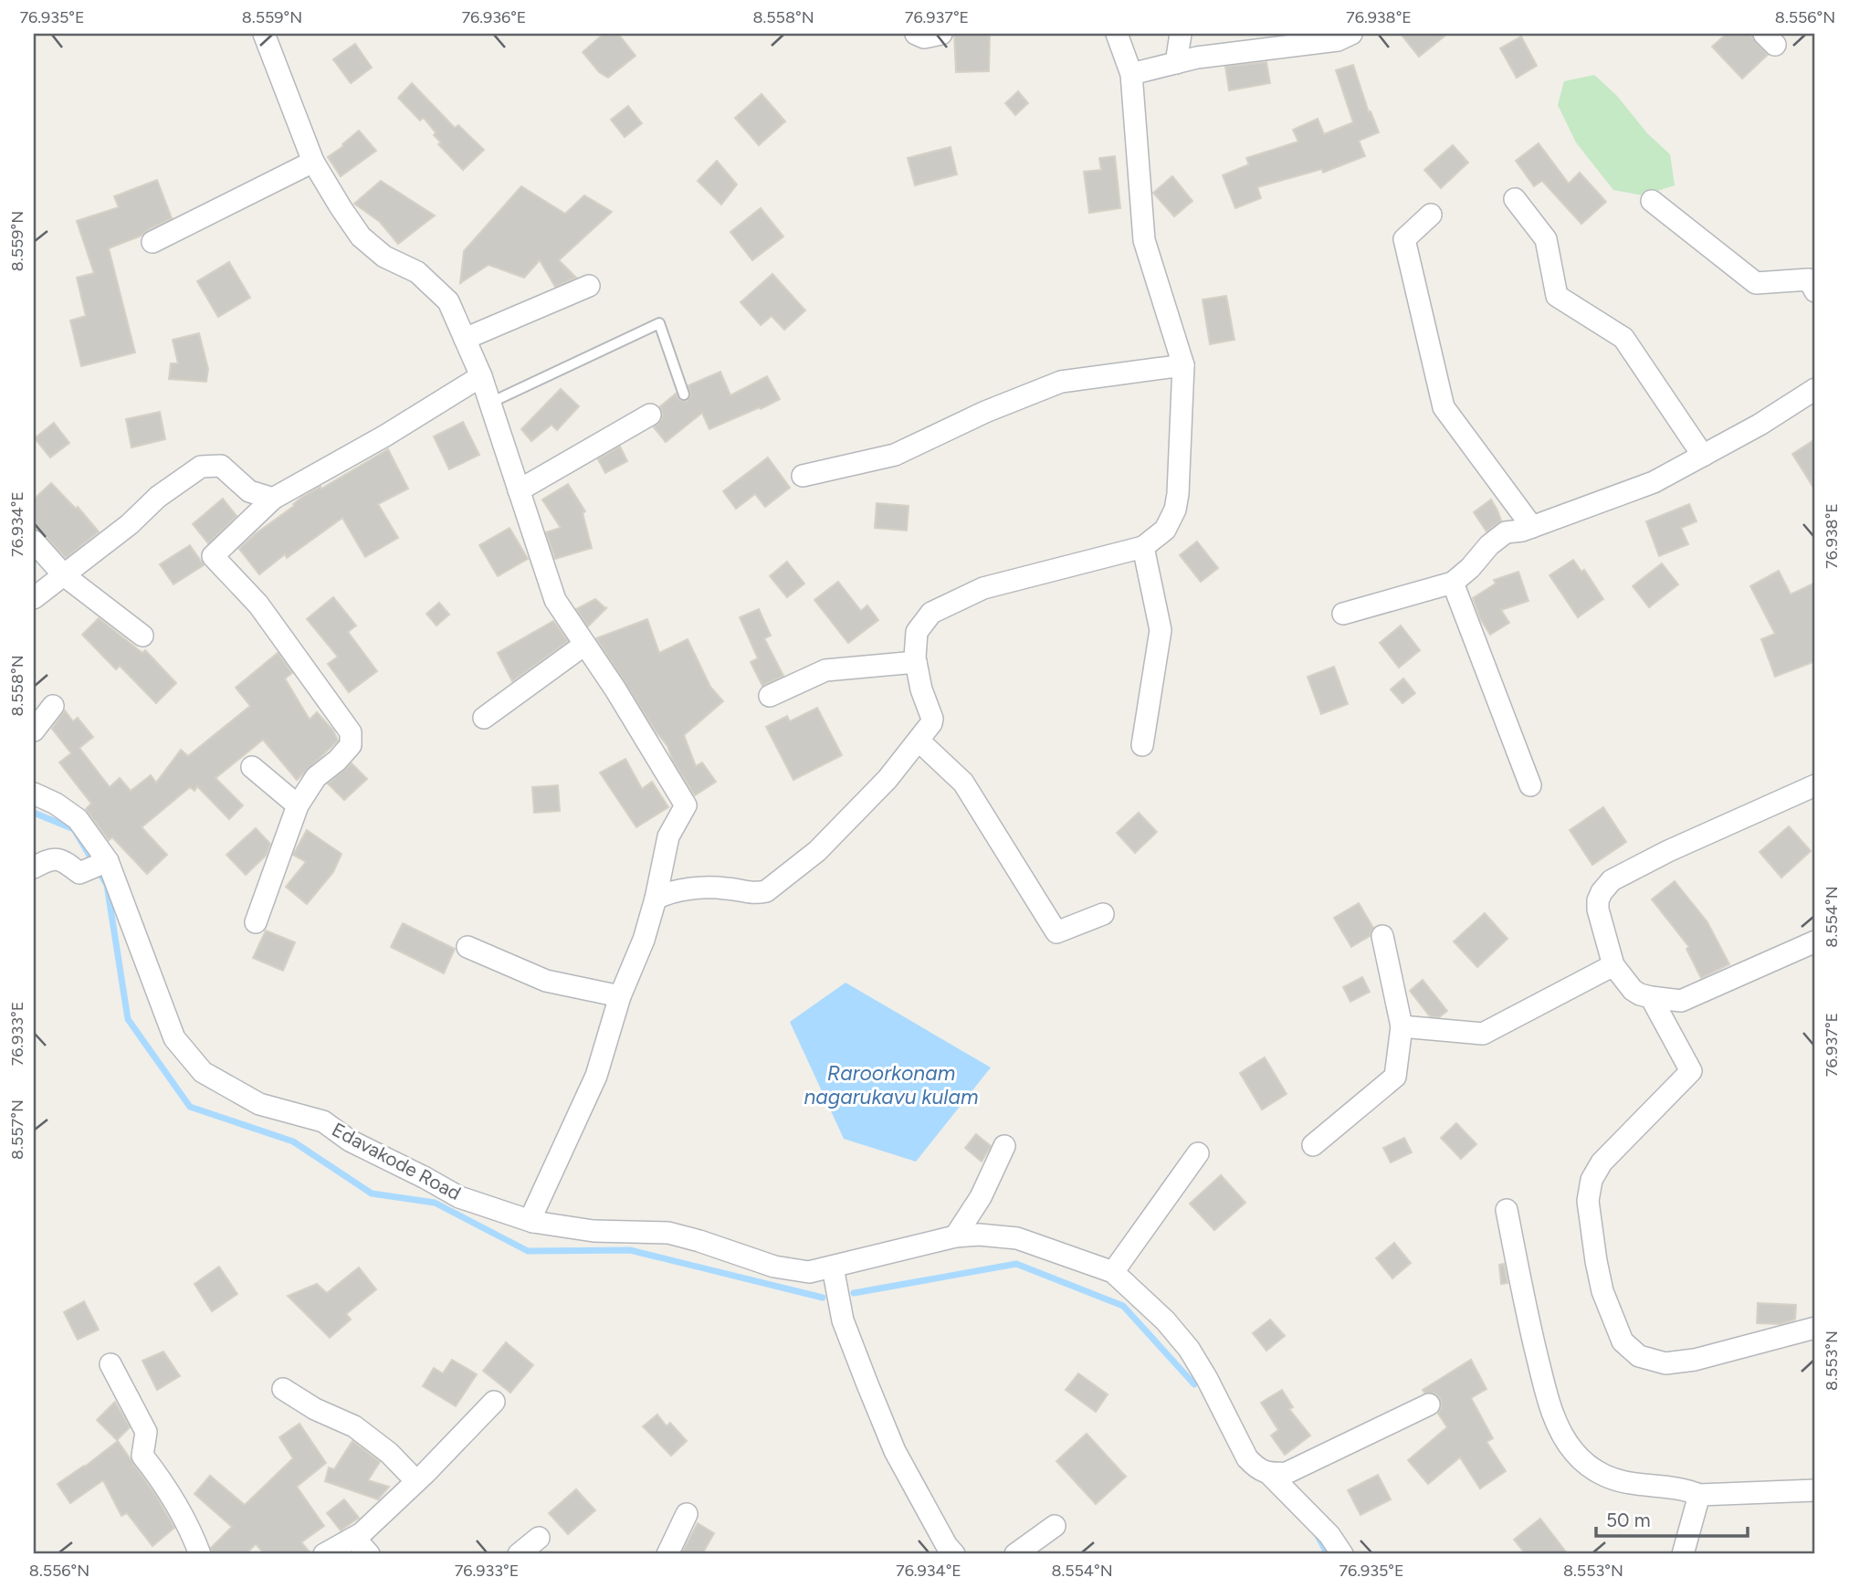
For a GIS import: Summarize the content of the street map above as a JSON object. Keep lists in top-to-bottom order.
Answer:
{
  "streets": {
    "street": ["Edavakode Road"]
  },
  "water": ["Raroorkonam nagarukavu kulam"],
  "scale_bar": "50 m",
  "coordinates": [
    "76.935°E",
    "8.559°N",
    "76.936°E",
    "8.558°N",
    "76.937°E",
    "76.938°E",
    "8.556°N",
    "76.934°E",
    "8.554°N",
    "76.933°E",
    "8.557°N",
    "8.553°N"
  ]
}
